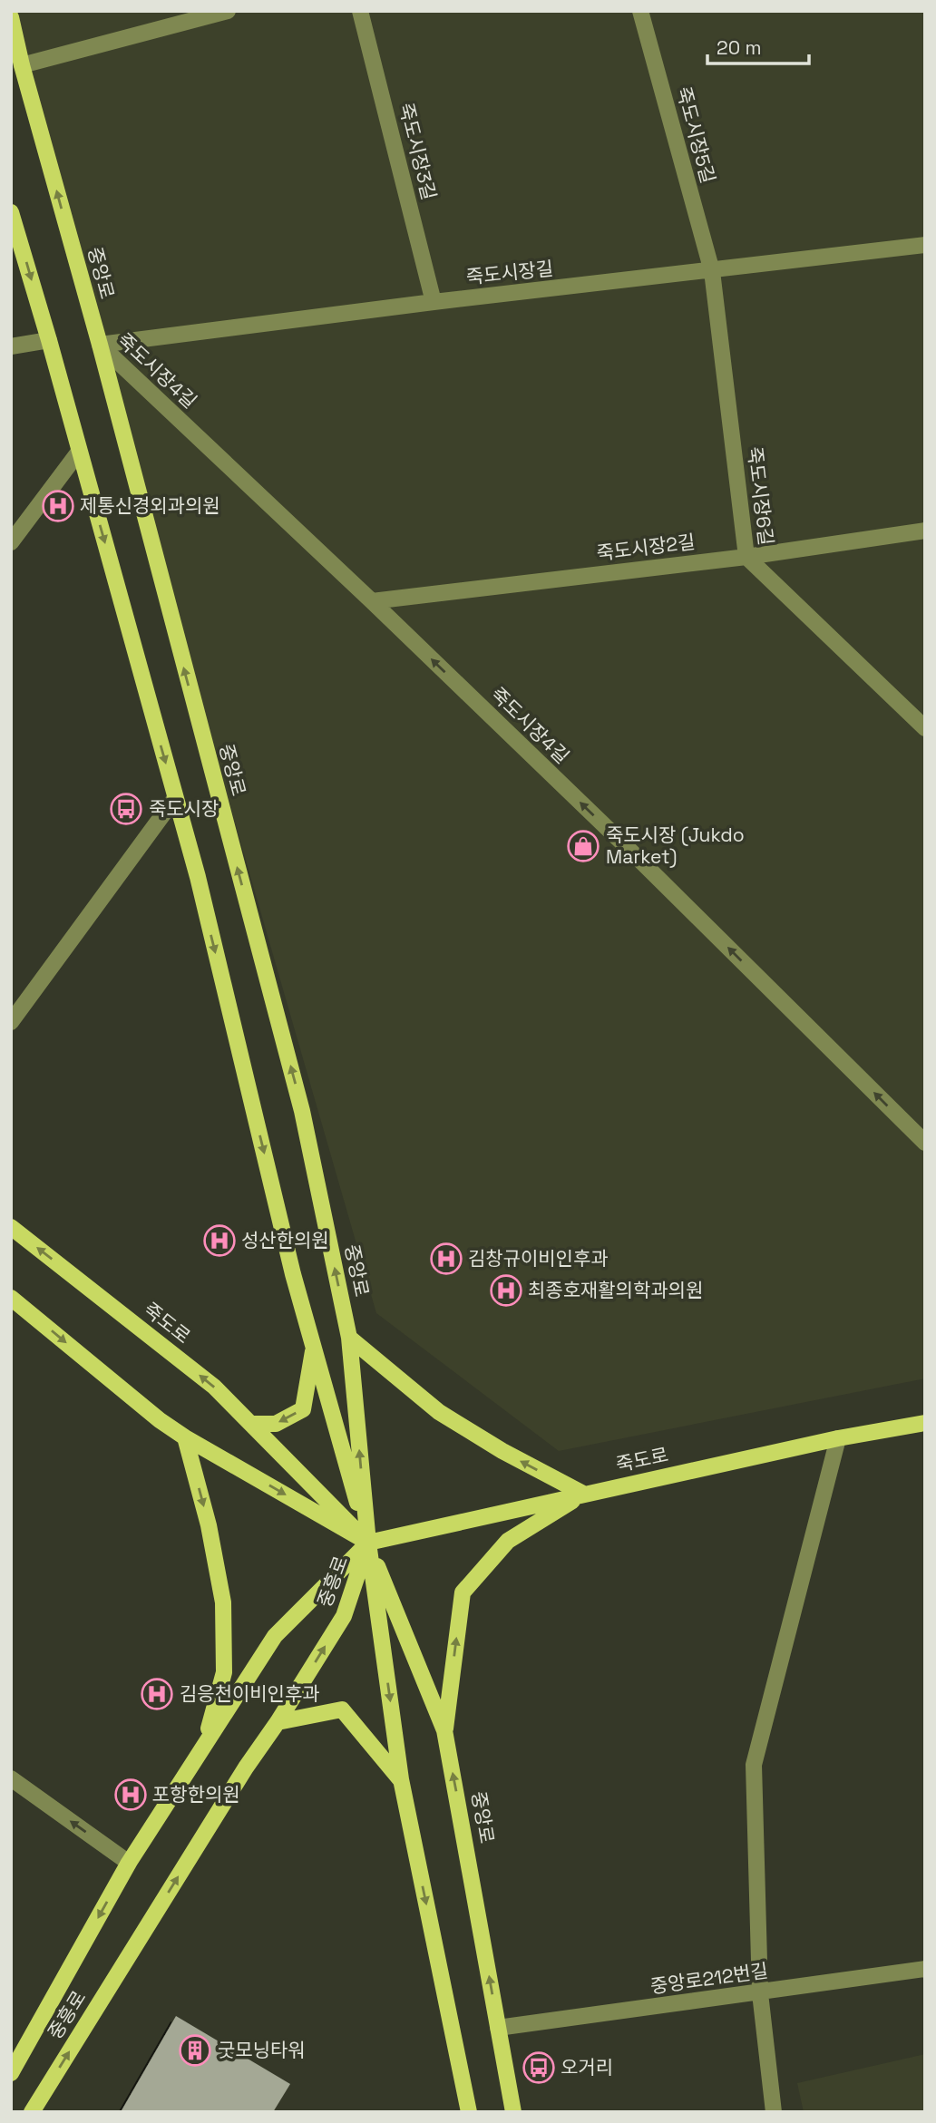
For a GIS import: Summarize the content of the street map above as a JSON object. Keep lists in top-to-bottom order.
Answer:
{
  "streets": {
    "main road": ["중앙로", "죽도로", "중흥로"],
    "street": [
      "죽도시장5길",
      "죽도시장3길",
      "죽도시장길",
      "죽도시장4길",
      "죽도시장6길",
      "죽도시장2길",
      "중앙로212번길"
    ]
  },
  "crossings": [
    ["죽도시장5길", "죽도시장길"],
    ["죽도시장5길", "죽도시장6길"],
    ["죽도시장3길", "죽도시장길"],
    ["중앙로", "죽도시장길"],
    ["중앙로", "죽도시장4길"],
    ["중앙로", "죽도로"],
    ["중앙로", "중흥로"],
    ["중앙로", "중앙로212번길"],
    ["죽도시장길", "죽도시장4길"],
    ["죽도시장길", "죽도시장6길"],
    ["죽도시장4길", "죽도시장2길"],
    ["죽도시장6길", "죽도시장2길"],
    ["죽도로", "중흥로"]
  ],
  "one_way": ["죽도시장4길"],
  "places": {
    "hospital": [
      "제통신경외과의원",
      "성산한의원",
      "김창규이비인후과",
      "최종호재활의학과의원",
      "김응천이비인후과",
      "포항한의원"
    ],
    "bus stop": ["죽도시장", "오거리"],
    "shop": ["죽도시장 (Jukdo Market)"],
    "building": ["굿모닝타워"]
  },
  "scale_bar": "20 m"
}
